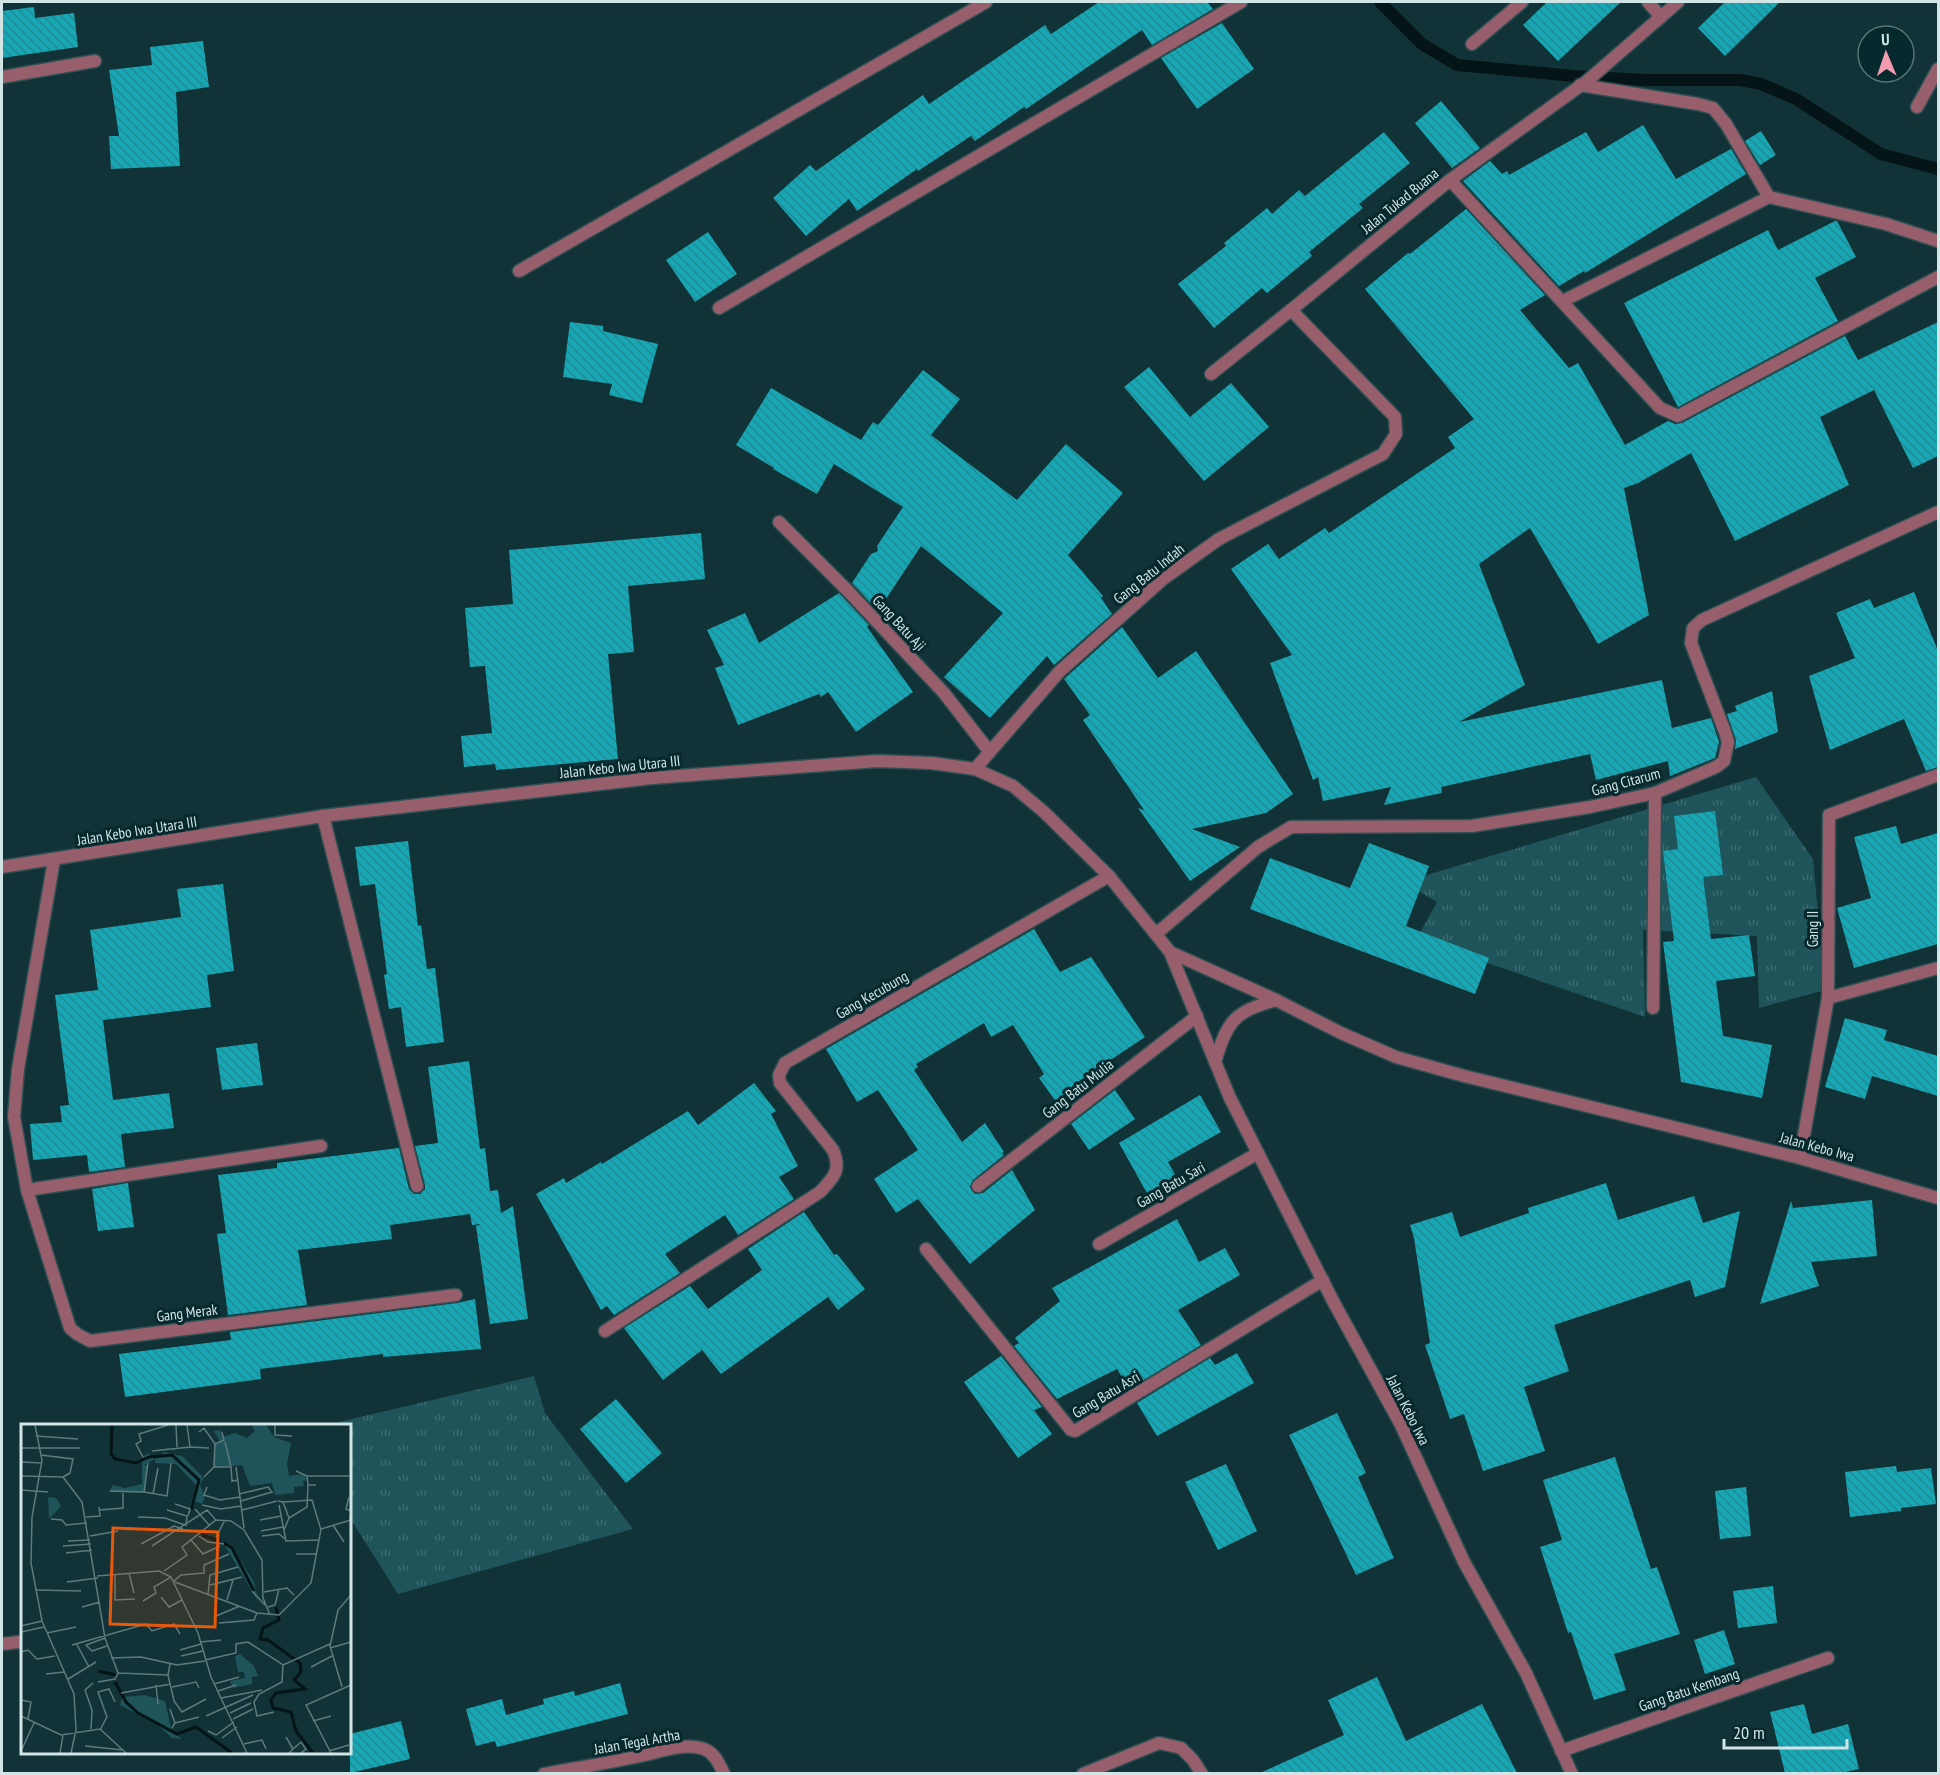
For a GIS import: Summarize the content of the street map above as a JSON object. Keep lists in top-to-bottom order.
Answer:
{
  "streets": {
    "street": [
      "Jalan Tukad Buana",
      "Gang Batu Indah",
      "Gang Batu Aji",
      "Jalan Kebo Iwa Utara III",
      "Gang Citarum",
      "Gang II",
      "Gang Kecubung",
      "Gang Batu Mulia",
      "Jalan Kebo Iwa",
      "Gang Batu Sari",
      "Gang Merak",
      "Gang Batu Asri",
      "Gang Batu Kembang",
      "Jalan Tegal Artha"
    ]
  },
  "crossings": [
    ["Jalan Tukad Buana", "Gang Batu Indah"],
    ["Gang Batu Indah", "Gang Batu Aji"],
    ["Gang Batu Indah", "Jalan Kebo Iwa Utara III"],
    ["Jalan Kebo Iwa Utara III", "Gang Citarum"],
    ["Jalan Kebo Iwa Utara III", "Gang Kecubung"],
    ["Jalan Kebo Iwa Utara III", "Gang Batu Mulia"],
    ["Jalan Kebo Iwa Utara III", "Jalan Kebo Iwa"],
    ["Jalan Kebo Iwa Utara III", "Gang Merak"],
    ["Gang II", "Jalan Kebo Iwa"],
    ["Jalan Kebo Iwa", "Gang Batu Sari"],
    ["Jalan Kebo Iwa", "Gang Batu Asri"],
    ["Jalan Kebo Iwa", "Gang Batu Kembang"]
  ],
  "scale_bar": "20 m",
  "north": "top"
}
